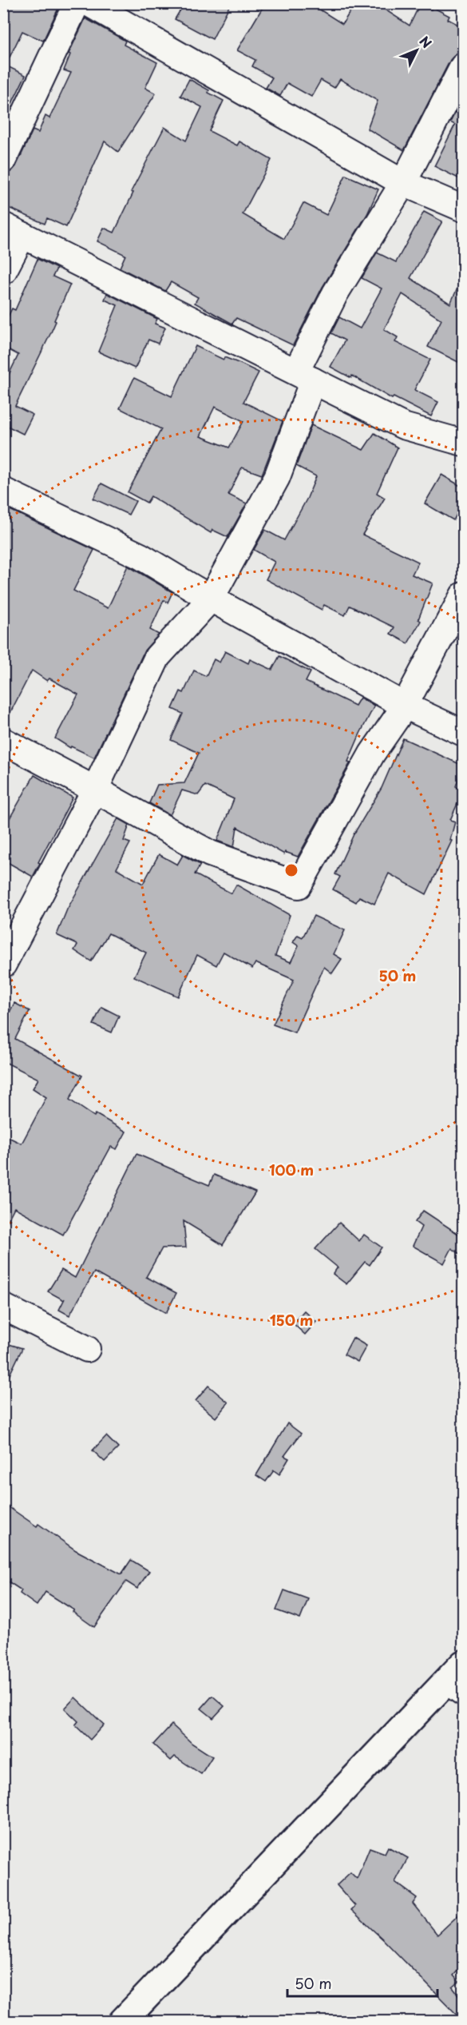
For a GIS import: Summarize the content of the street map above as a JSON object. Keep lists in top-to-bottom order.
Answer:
{
  "scale_bar": "50 m",
  "north": "top right",
  "rings": ["50 m", "100 m", "150 m"]
}
